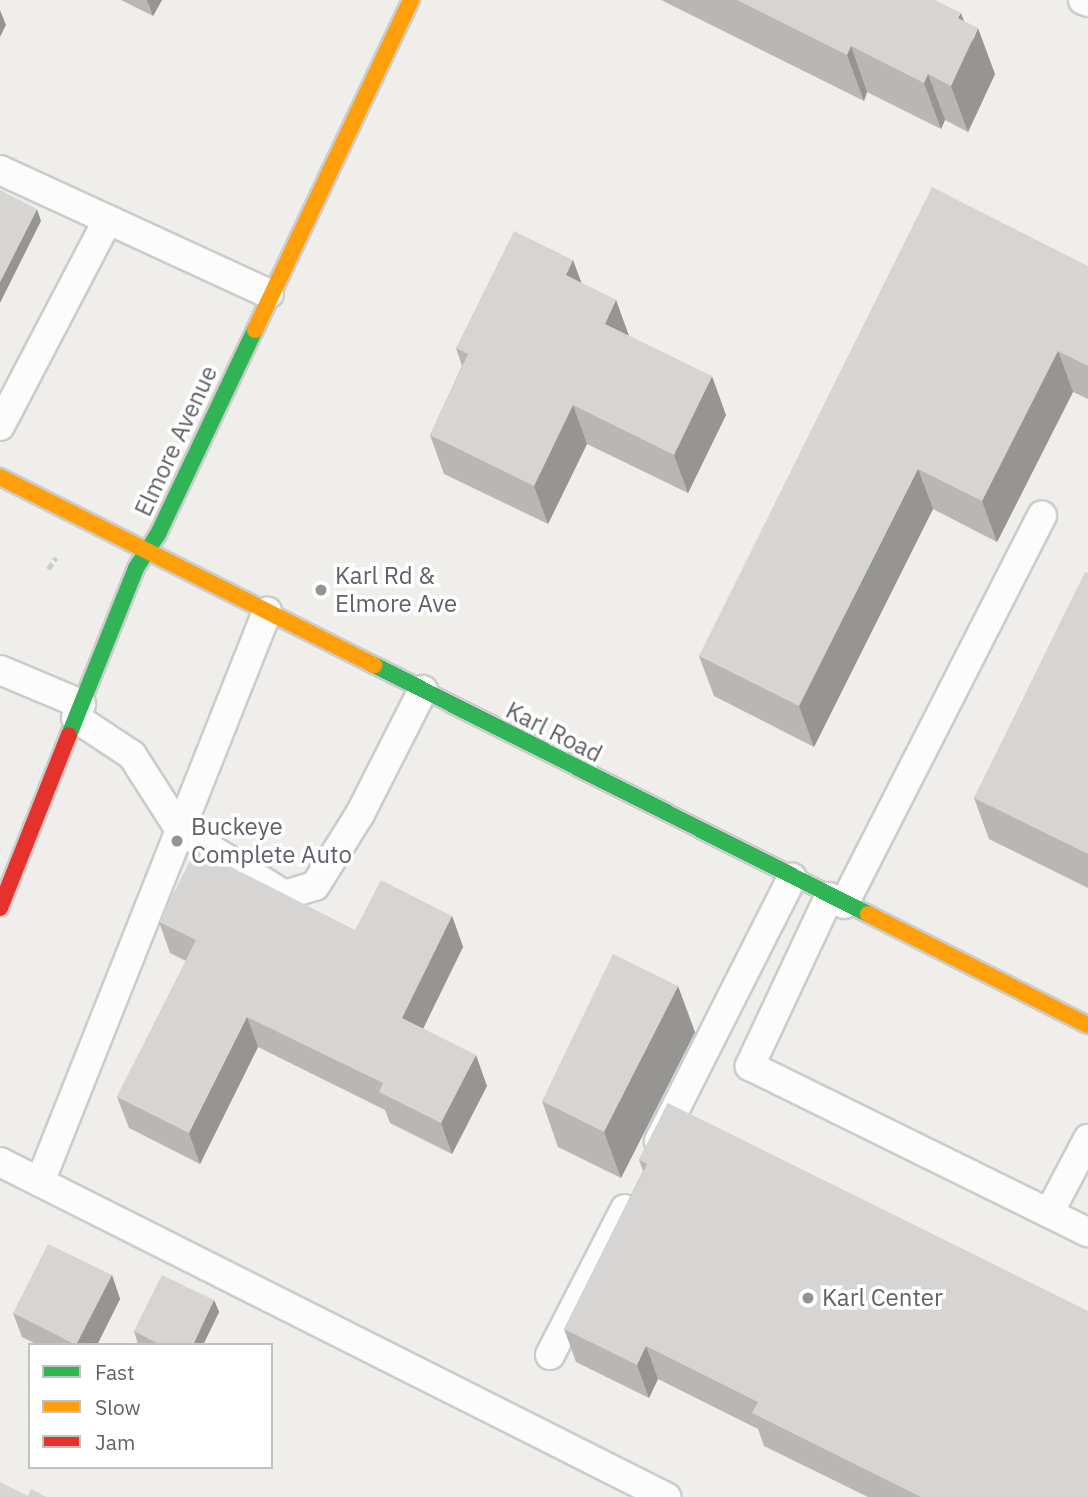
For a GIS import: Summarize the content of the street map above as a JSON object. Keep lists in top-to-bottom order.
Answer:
{
  "streets": {
    "main road": ["Elmore Avenue", "Karl Road"]
  },
  "crossings": [
    ["Elmore Avenue", "Karl Road"]
  ],
  "places": ["Karl Rd & Elmore Ave", "Buckeye Complete Auto", "Karl Center"],
  "legend": ["Fast", "Slow", "Jam"]
}
